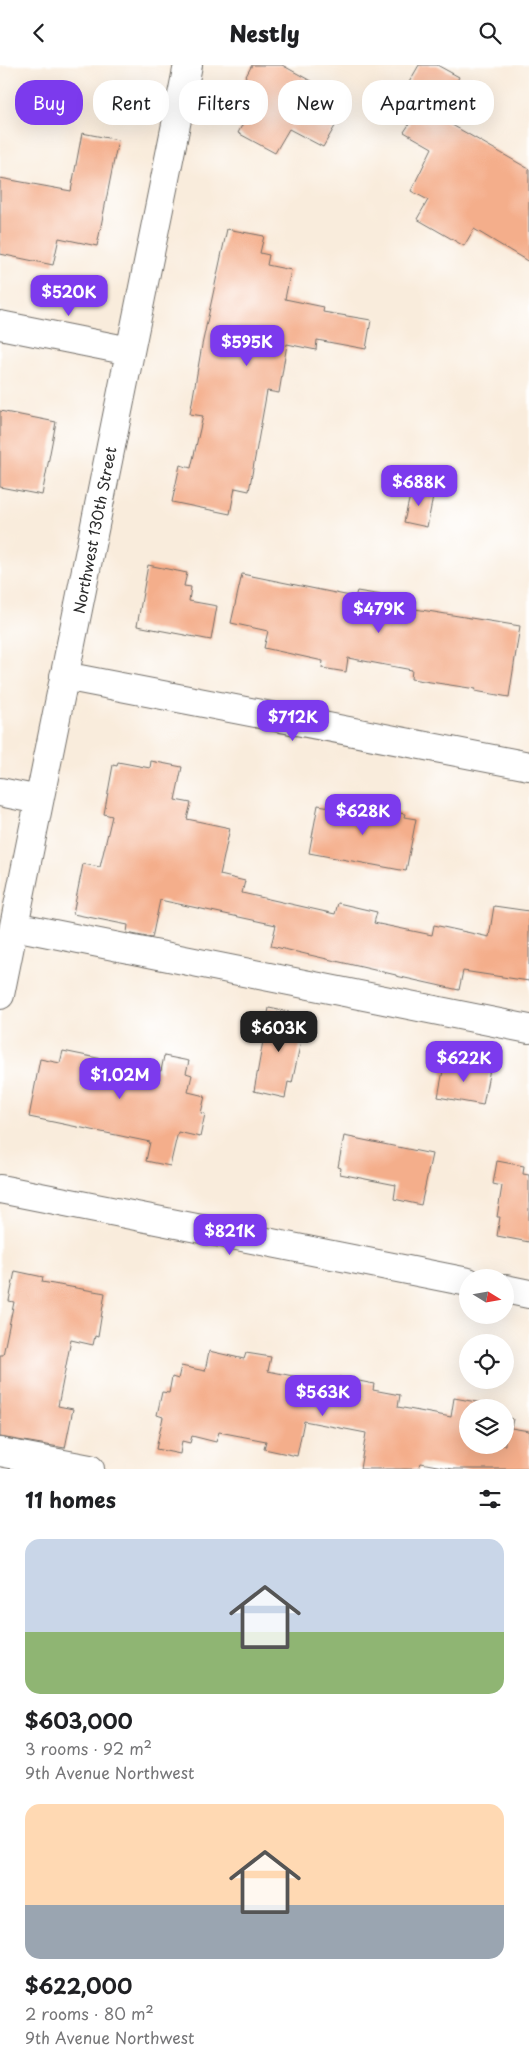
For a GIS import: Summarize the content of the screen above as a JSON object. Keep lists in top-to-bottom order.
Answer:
{
  "streets": {
    "street": ["Northwest 130th Street"]
  },
  "north": "right",
  "page": {
    "header": "Nestly",
    "chip": [
      "Buy",
      "Rent",
      "Filters",
      "New",
      "Apartment"
    ],
    "price": [
      "$520K",
      "$595K",
      "$688K",
      "$479K",
      "$712K",
      "$628K",
      "$603K",
      "$622K",
      "$1.02M",
      "$821K",
      "$563K"
    ],
    "heading": "11 homes",
    "list": [
      {
        "name": "$603,000",
        "note": "3 rooms · 92 m² · 9th Avenue Northwest"
      },
      {
        "name": "$622,000",
        "note": "2 rooms · 80 m² · 9th Avenue Northwest"
      }
    ]
  }
}
